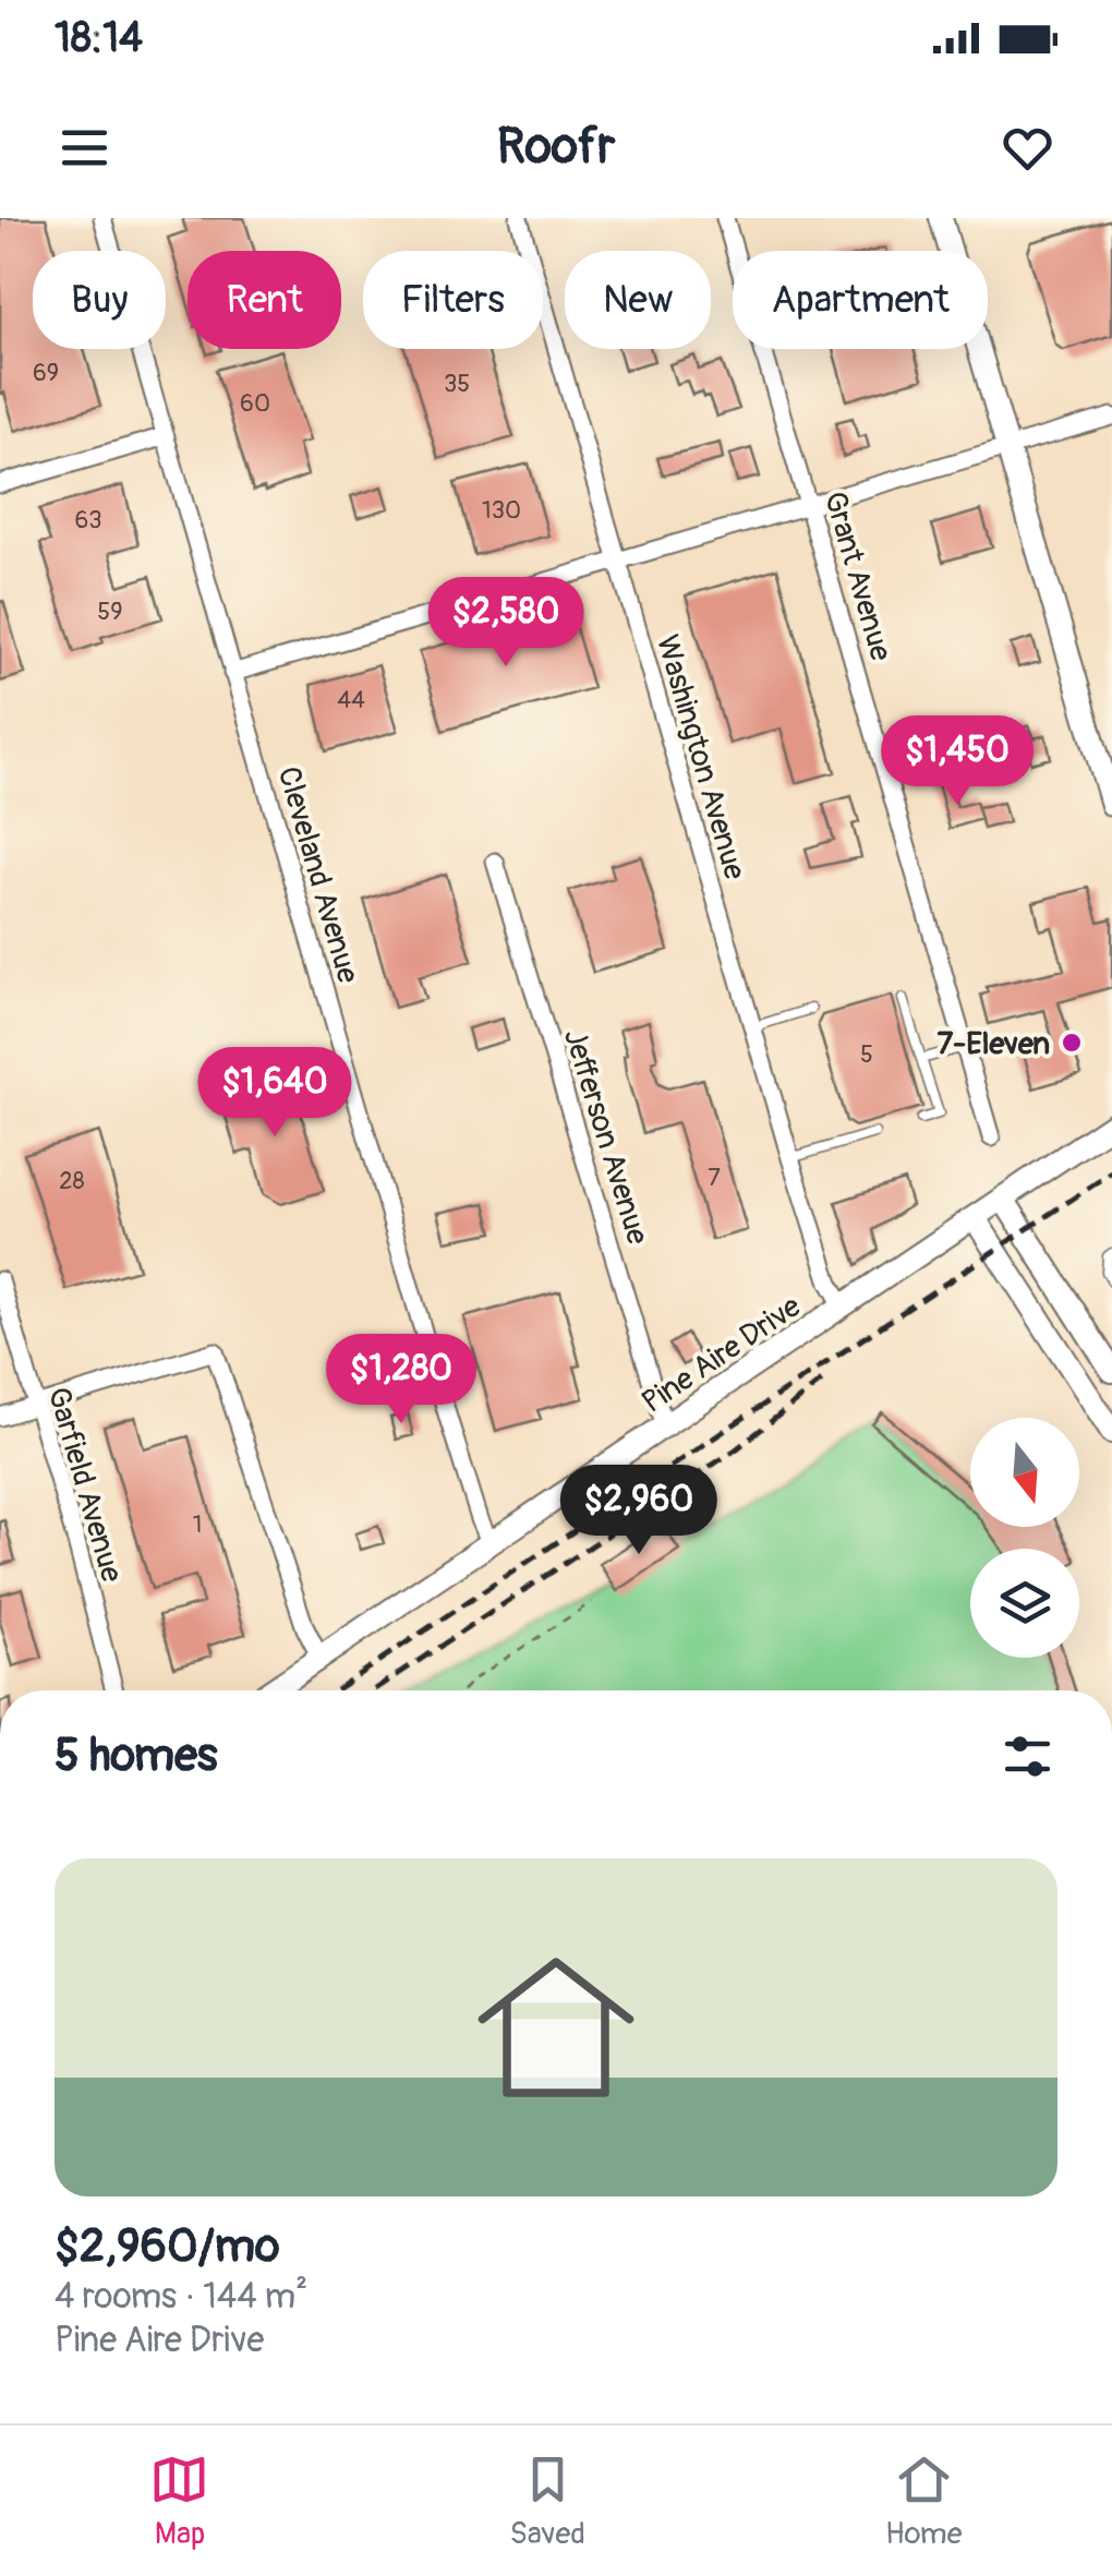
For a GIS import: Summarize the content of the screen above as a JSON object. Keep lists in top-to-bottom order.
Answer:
{
  "streets": {
    "street": [
      "Grant Avenue",
      "Washington Avenue",
      "Cleveland Avenue",
      "Jefferson Avenue",
      "Pine Aire Drive",
      "Garfield Avenue"
    ]
  },
  "crossings": [
    ["Washington Avenue", "Pine Aire Drive"],
    ["Cleveland Avenue", "Pine Aire Drive"],
    ["Jefferson Avenue", "Pine Aire Drive"]
  ],
  "places": ["7-Eleven"],
  "house_numbers": [
    "69",
    "35",
    "60",
    "130",
    "63",
    "59",
    "44",
    "5",
    "7",
    "28",
    "1"
  ],
  "north": "bottom",
  "page": {
    "status": "18:14",
    "header": "Roofr",
    "chip": [
      "Buy",
      "Rent",
      "Filters",
      "New",
      "Apartment"
    ],
    "price": [
      "$2,580",
      "$1,450",
      "$1,640",
      "$1,280",
      "$2,960"
    ],
    "heading": "5 homes",
    "list": [
      {
        "name": "$2,960/mo",
        "note": "4 rooms · 144 m² · Pine Aire Drive"
      }
    ],
    "tabs": ["Map", "Saved", "Home"]
  }
}
